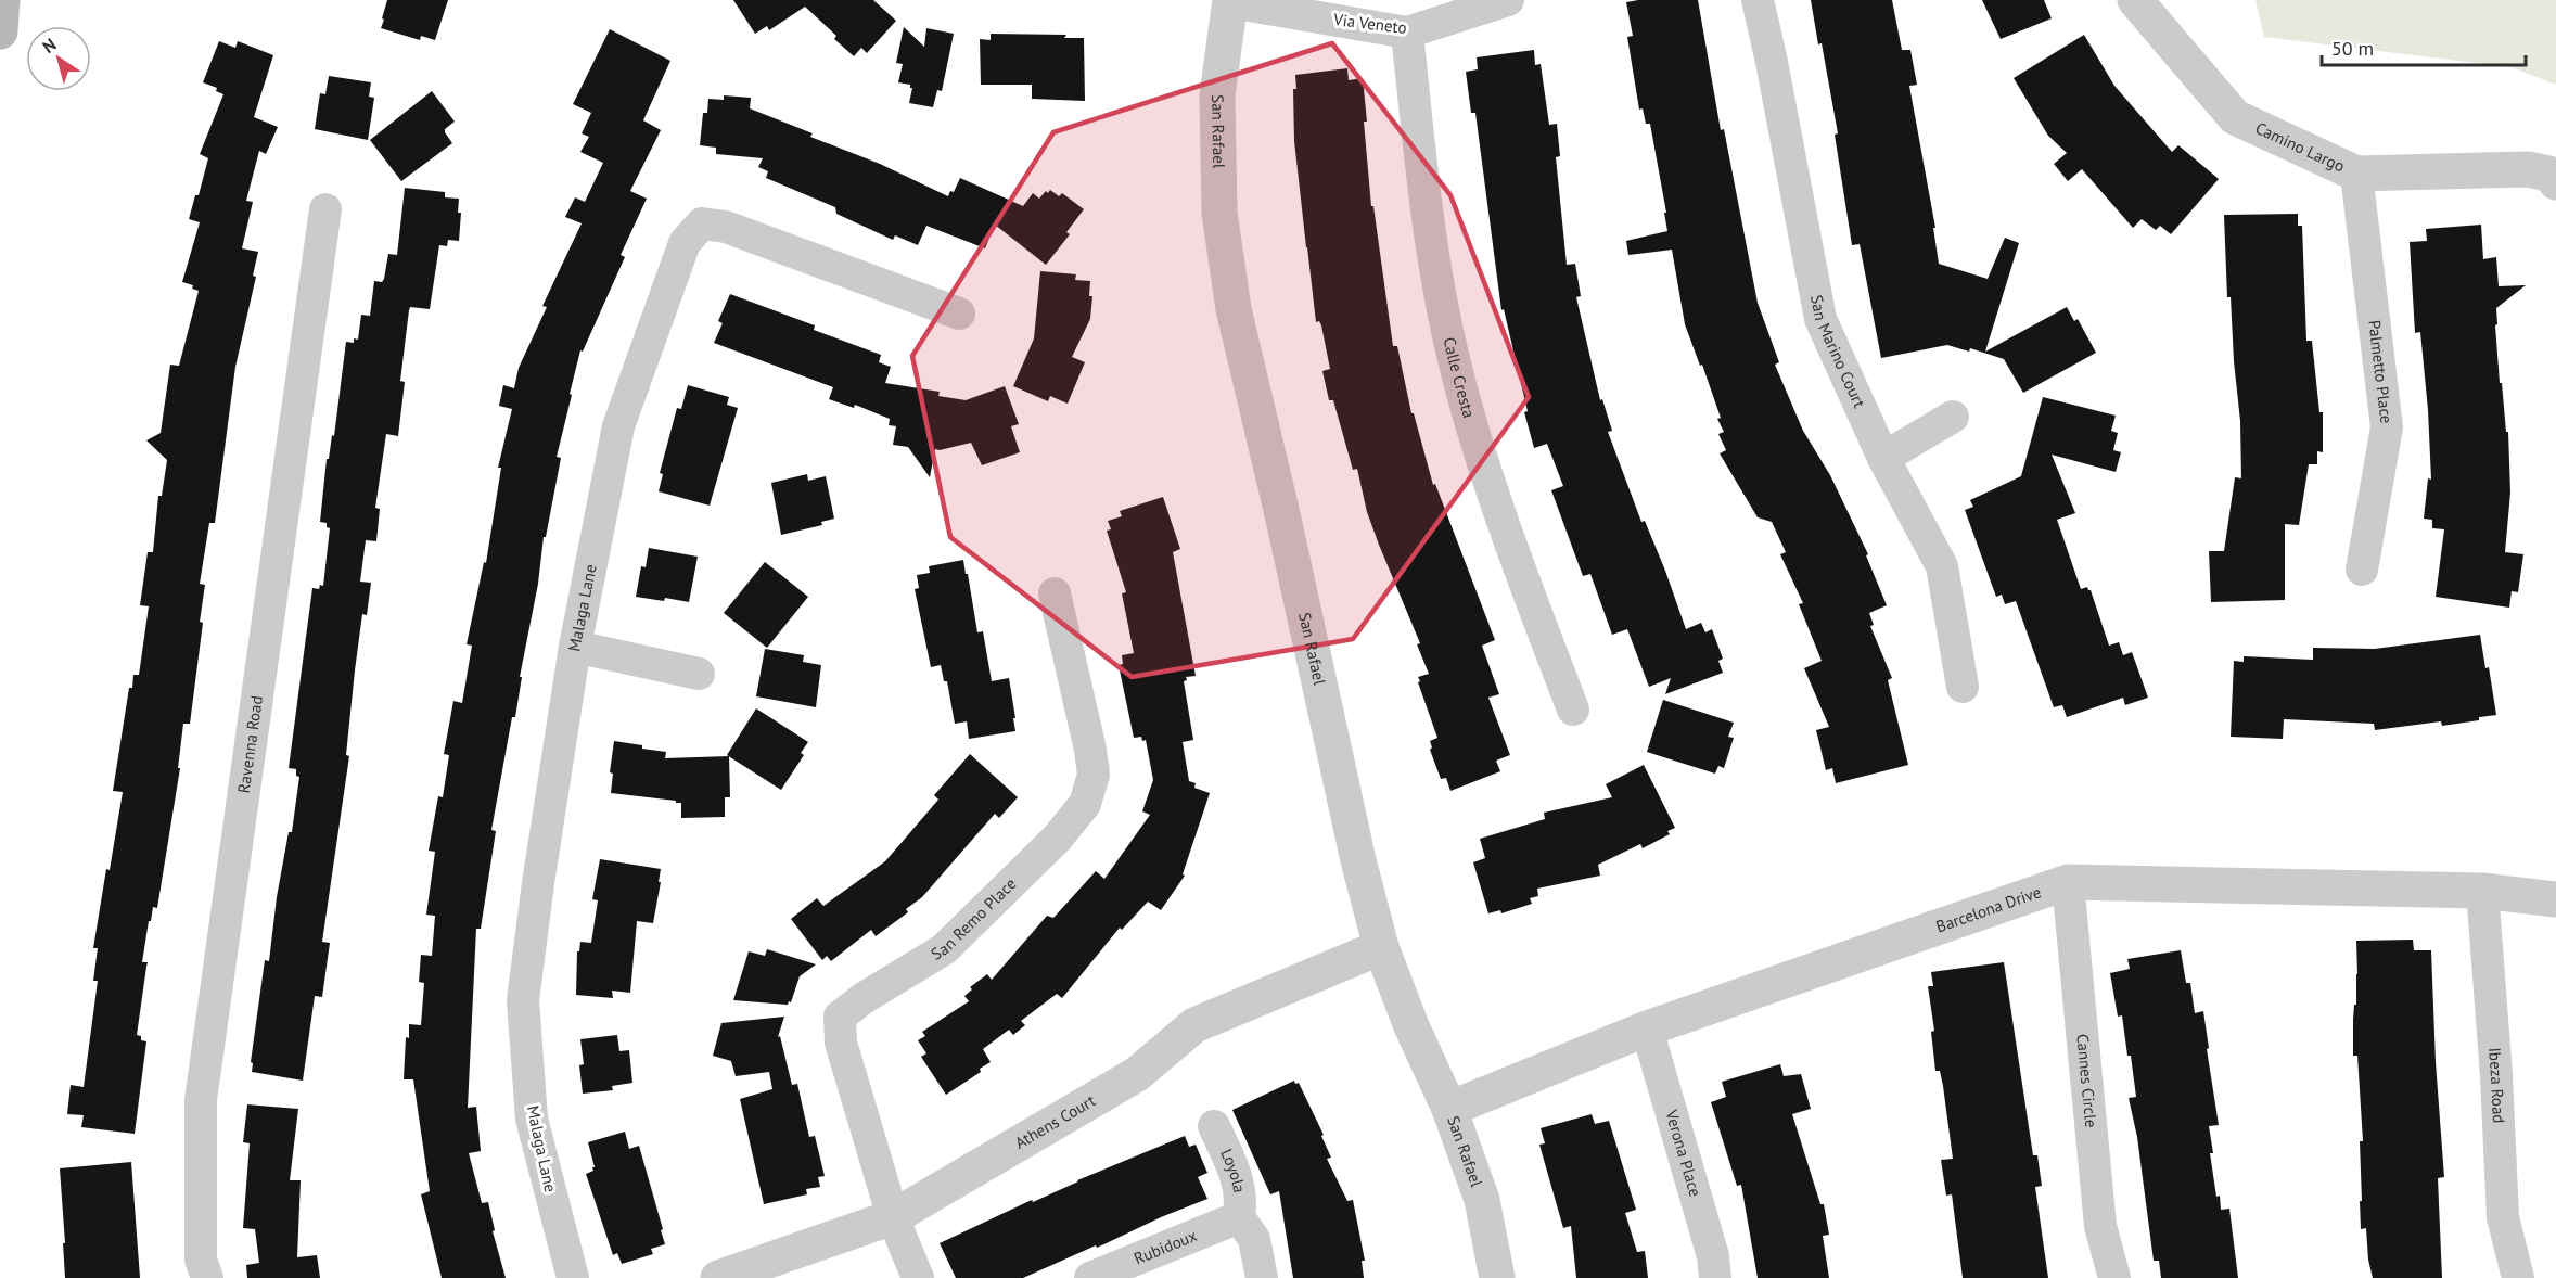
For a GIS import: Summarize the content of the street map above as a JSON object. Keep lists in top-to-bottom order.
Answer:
{
  "streets": {
    "street": [
      "Via Veneto",
      "San Rafael",
      "Camino Largo",
      "San Marino Court",
      "Palmetto Place",
      "Calle Cresta",
      "Malaga Lane",
      "Ravenna Road",
      "Barcelona Drive",
      "San Remo Place",
      "Cannes Circle",
      "Ibeza Road",
      "Athens Court",
      "Verona Place",
      "Loyola",
      "Rubidoux"
    ]
  },
  "crossings": [
    ["Via Veneto", "San Rafael"],
    ["Via Veneto", "Calle Cresta"],
    ["San Rafael", "Barcelona Drive"],
    ["San Rafael", "Athens Court"],
    ["Camino Largo", "Palmetto Place"],
    ["Barcelona Drive", "Cannes Circle"],
    ["Barcelona Drive", "Ibeza Road"],
    ["Barcelona Drive", "Verona Place"],
    ["San Remo Place", "Athens Court"],
    ["Loyola", "Rubidoux"]
  ],
  "scale_bar": "50 m",
  "north": "top left"
}
